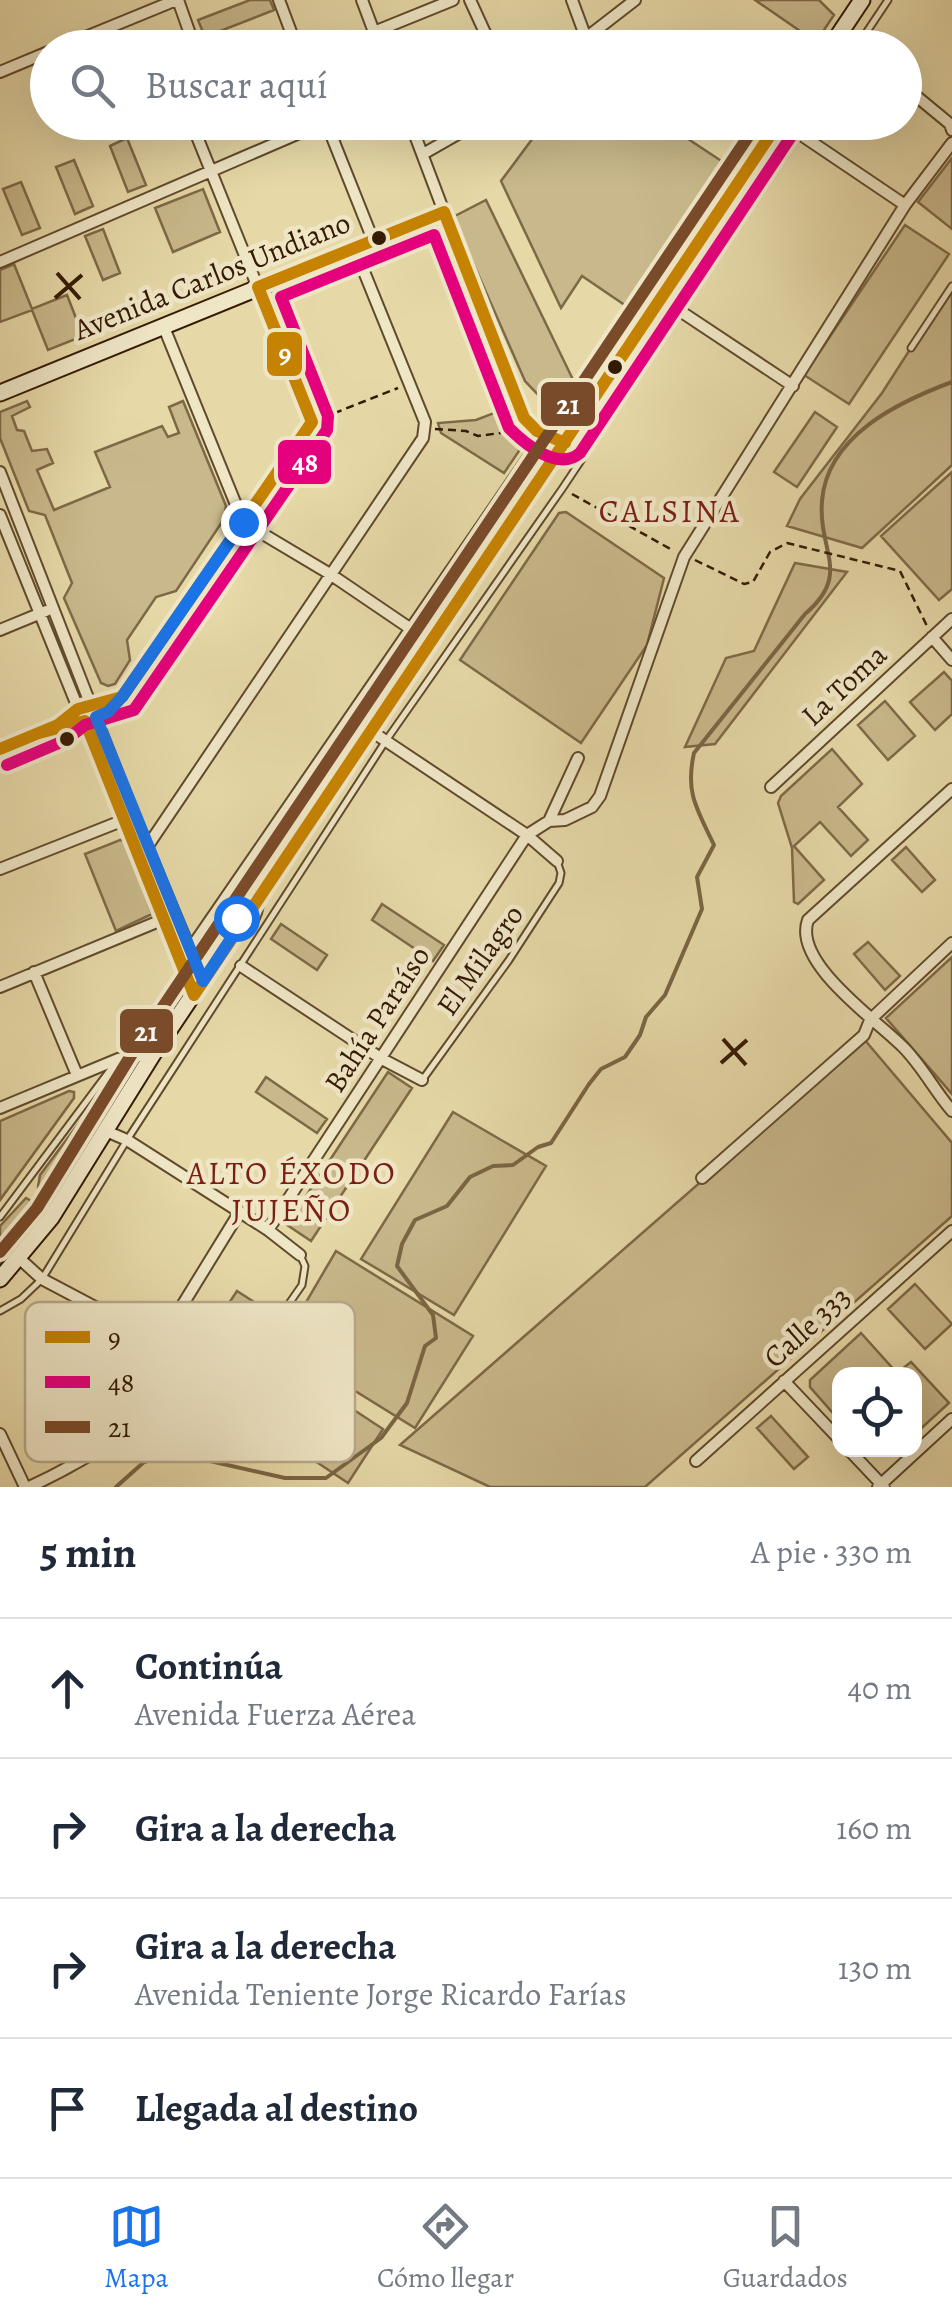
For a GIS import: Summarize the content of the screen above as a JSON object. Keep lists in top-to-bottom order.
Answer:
{
  "streets": {
    "main road": ["Avenida Carlos Undiano"],
    "street": ["La Toma", "Bahía Paraíso", "Calle 333"],
    "lane": ["El Milagro"]
  },
  "districts": ["CALSINA", "ALTO ÉXODO JUJEÑO"],
  "lines": ["transit line 9", "transit line 48", "transit line 21"],
  "legend": ["9", "48", "21"],
  "page": {
    "search": "Buscar aquí",
    "heading": ["5 min", "A pie · 330 m"],
    "list": [
      ["Continúa", "Avenida Fuerza Aérea", "40 m"],
      ["Gira a la derecha", "160 m"],
      ["Gira a la derecha", "Avenida Teniente Jorge Ricardo Farías", "130 m"],
      "Llegada al destino"
    ],
    "nav": ["Mapa", "Cómo llegar", "Guardados"]
  }
}
